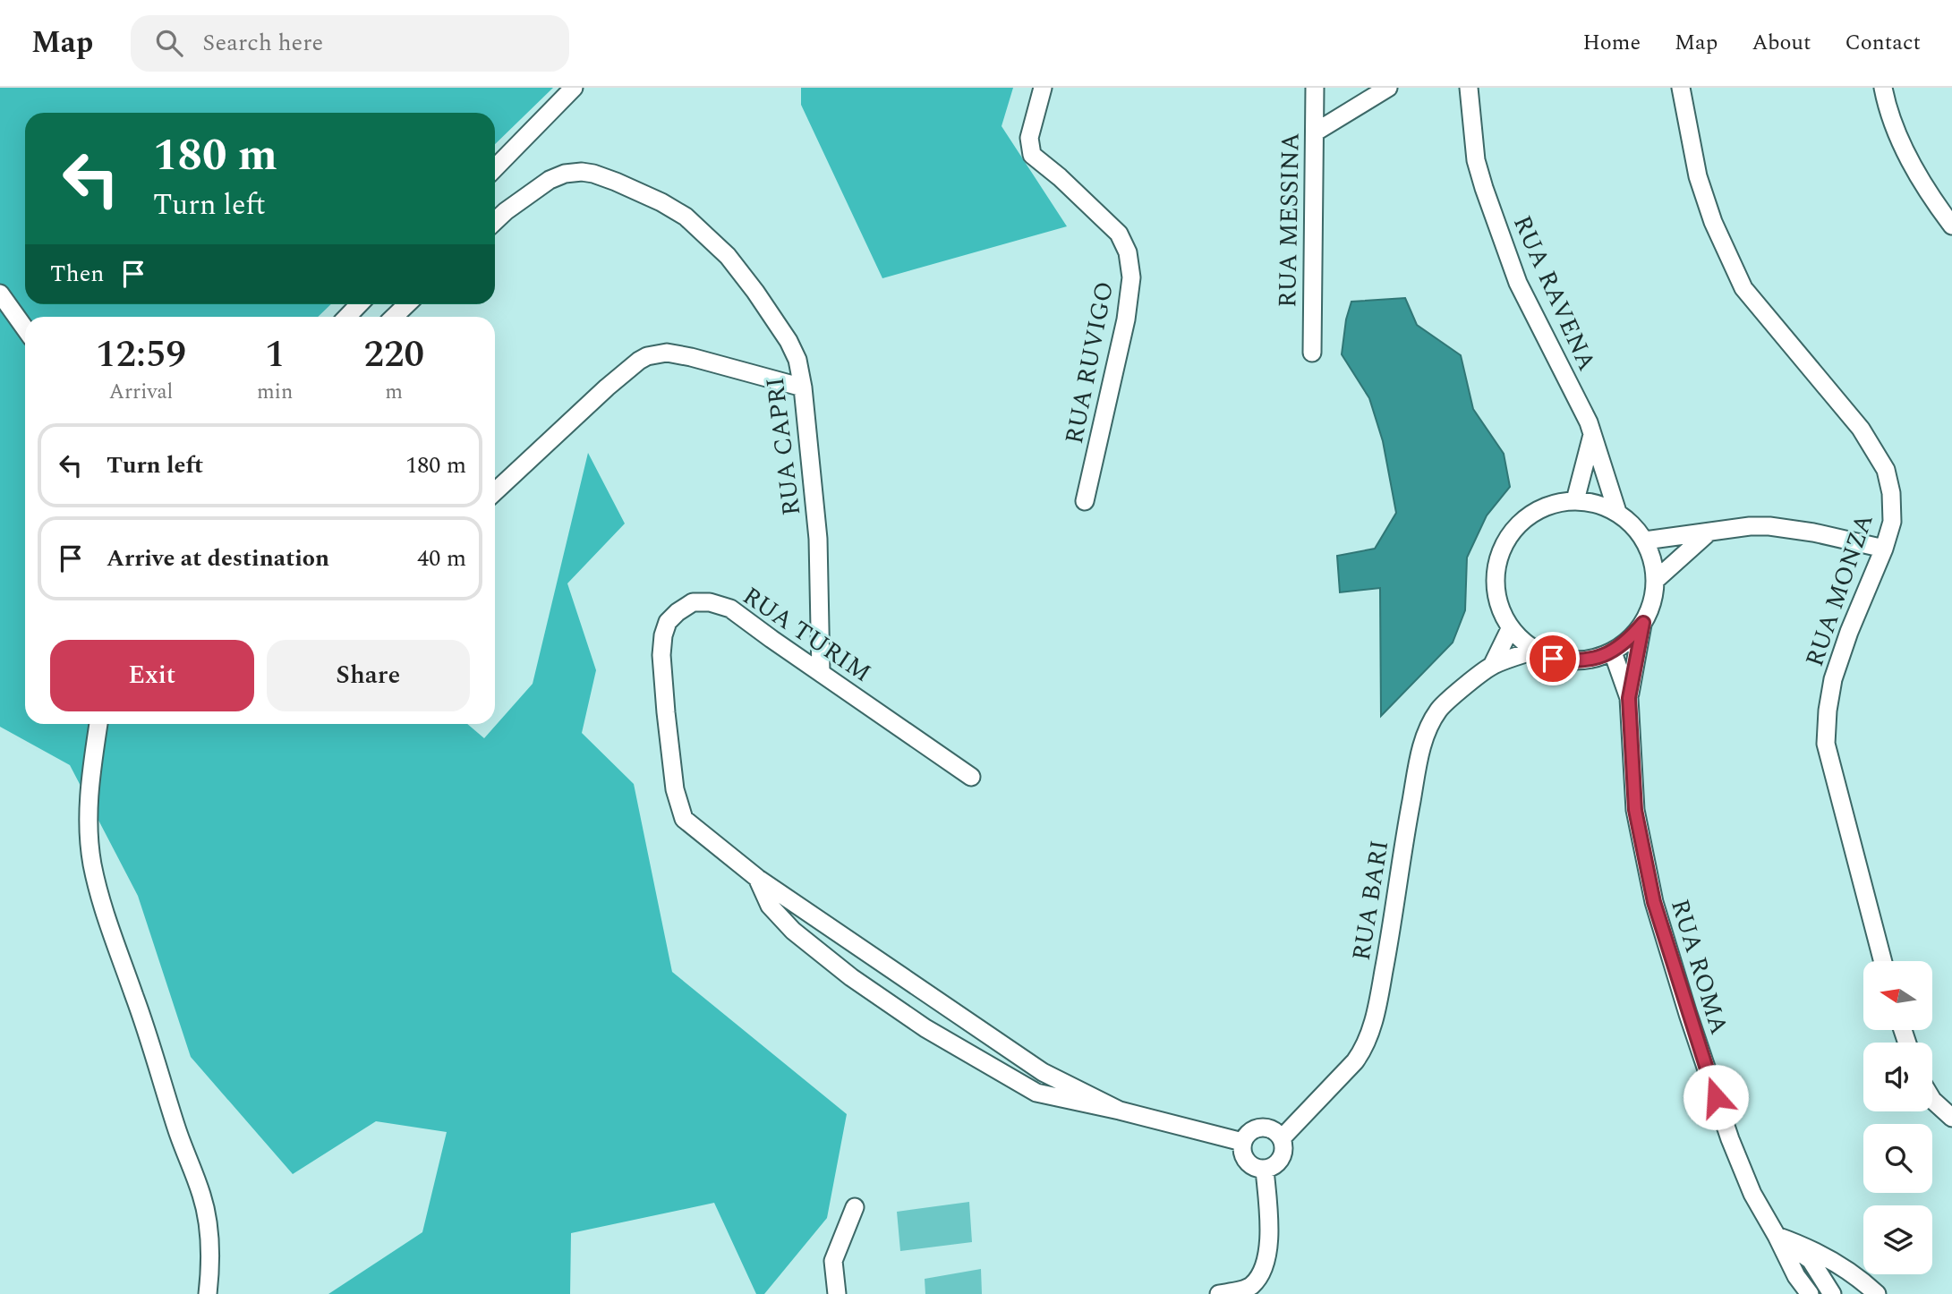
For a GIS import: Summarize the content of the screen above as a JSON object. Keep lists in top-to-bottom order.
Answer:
{
  "streets": {
    "street": [
      "RUA MESSINA",
      "RUA RAVENA",
      "RUA RUVIGO",
      "RUA CAPRI",
      "RUA MONZA",
      "RUA TURIM",
      "RUA BARI",
      "RUA ROMA"
    ]
  },
  "crossings": [
    ["RUA RAVENA", "RUA BARI"],
    ["RUA RAVENA", "RUA ROMA"],
    ["RUA CAPRI", "RUA TURIM"],
    ["RUA TURIM", "RUA BARI"],
    ["RUA BARI", "RUA ROMA"]
  ],
  "north": "left",
  "page": {
    "header": "Map",
    "search": "Search here",
    "nav": [
      "Home",
      "Map",
      "About",
      "Contact"
    ],
    "turn": ["180 m", "Turn left"],
    "then": "Then",
    "eta": [
      "12:59",
      "Arrival",
      "1",
      "min",
      "220",
      "m"
    ],
    "list": [
      {
        "name": "Turn left",
        "value": "180 m"
      },
      {
        "name": "Arrive at destination",
        "value": "40 m"
      }
    ],
    "buttons": ["Exit", "Share"]
  }
}
